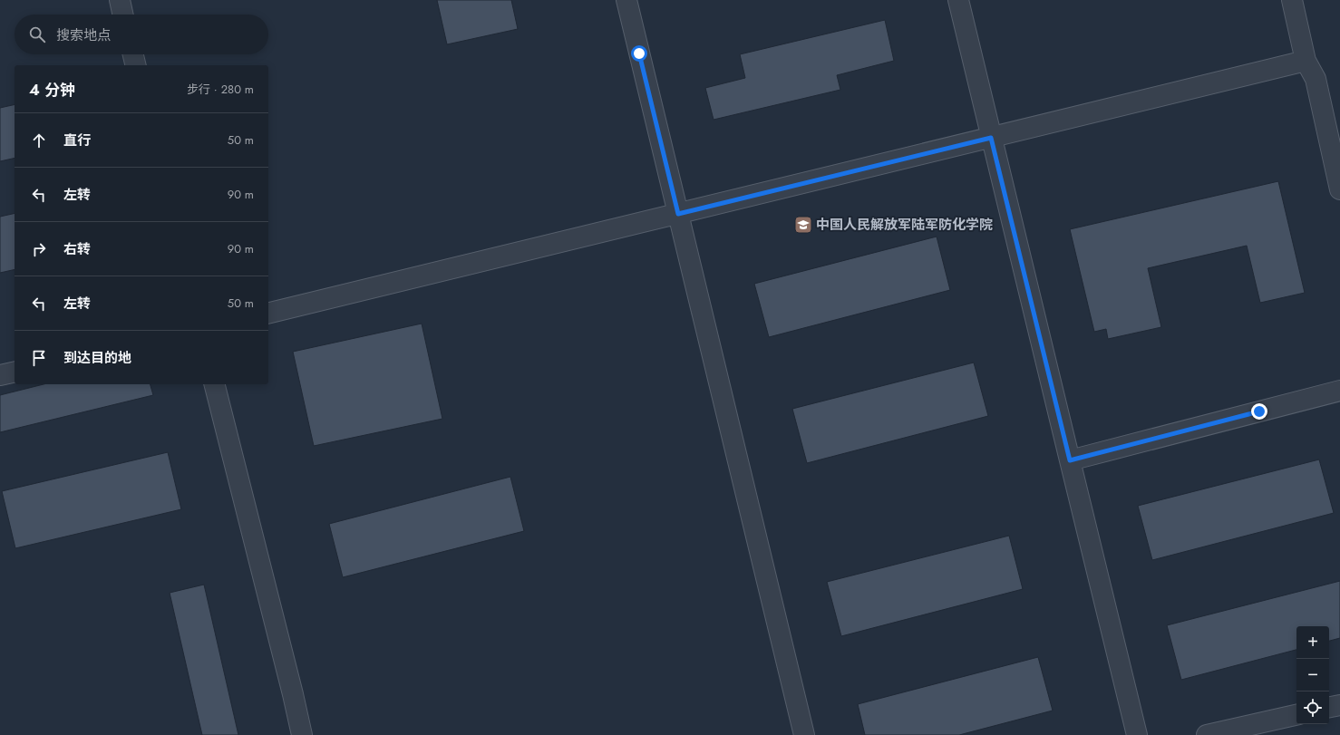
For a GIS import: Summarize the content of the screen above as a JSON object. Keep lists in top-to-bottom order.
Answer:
{
  "places": {
    "school or university": ["中国人民解放军陆军防化学院"]
  },
  "page": {
    "search": "搜索地点",
    "heading": ["4 分钟", "步行 · 280 m"],
    "list": [
      ["直行", "50 m"],
      ["左转", "90 m"],
      ["右转", "90 m"],
      ["左转", "50 m"],
      "到达目的地"
    ],
    "map_buttons": ["+", "−"]
  }
}
